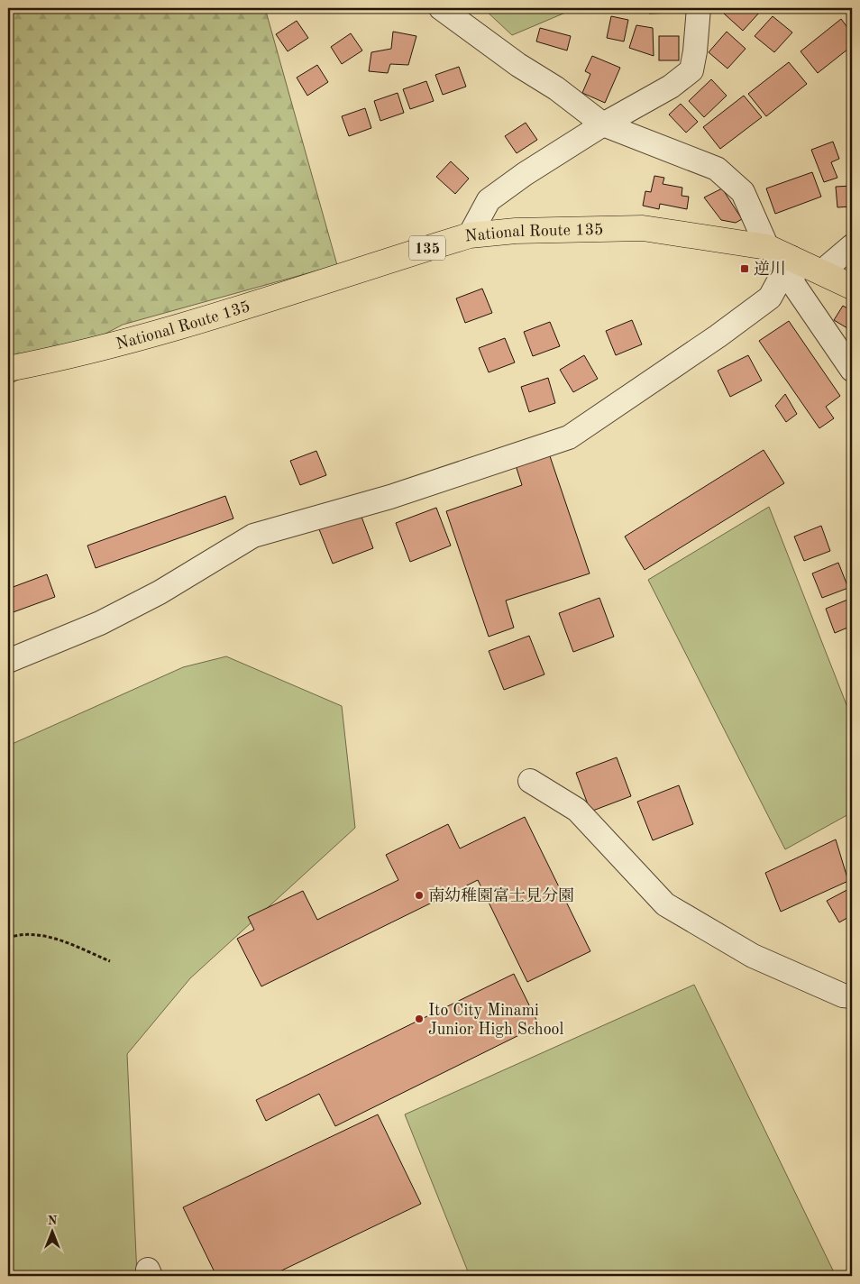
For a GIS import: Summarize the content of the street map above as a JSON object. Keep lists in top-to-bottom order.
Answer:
{
  "streets": {
    "highway": ["National Route 135", "135"]
  },
  "places": {
    "transit": ["逆川"],
    "other": ["南幼稚園富士見分園", "Ito City Minami Junior High School"]
  },
  "north": "top"
}
